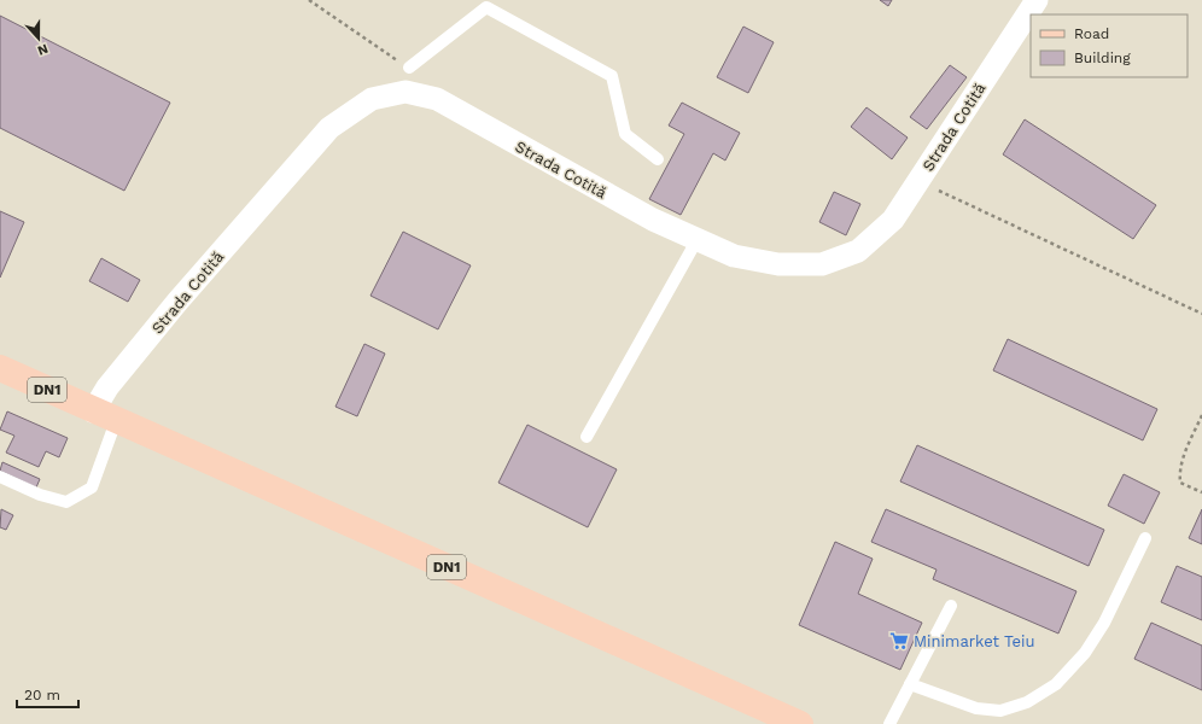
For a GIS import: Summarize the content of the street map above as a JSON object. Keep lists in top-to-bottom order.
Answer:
{
  "streets": {
    "main road": ["DN1"],
    "street": ["Strada Cotită"]
  },
  "crossings": [
    ["Strada Cotită", "DN1"]
  ],
  "places": {
    "supermarket": ["Minimarket Teiu"]
  },
  "legend": ["Road", "Building"],
  "scale_bar": "20 m",
  "north": "bottom"
}
